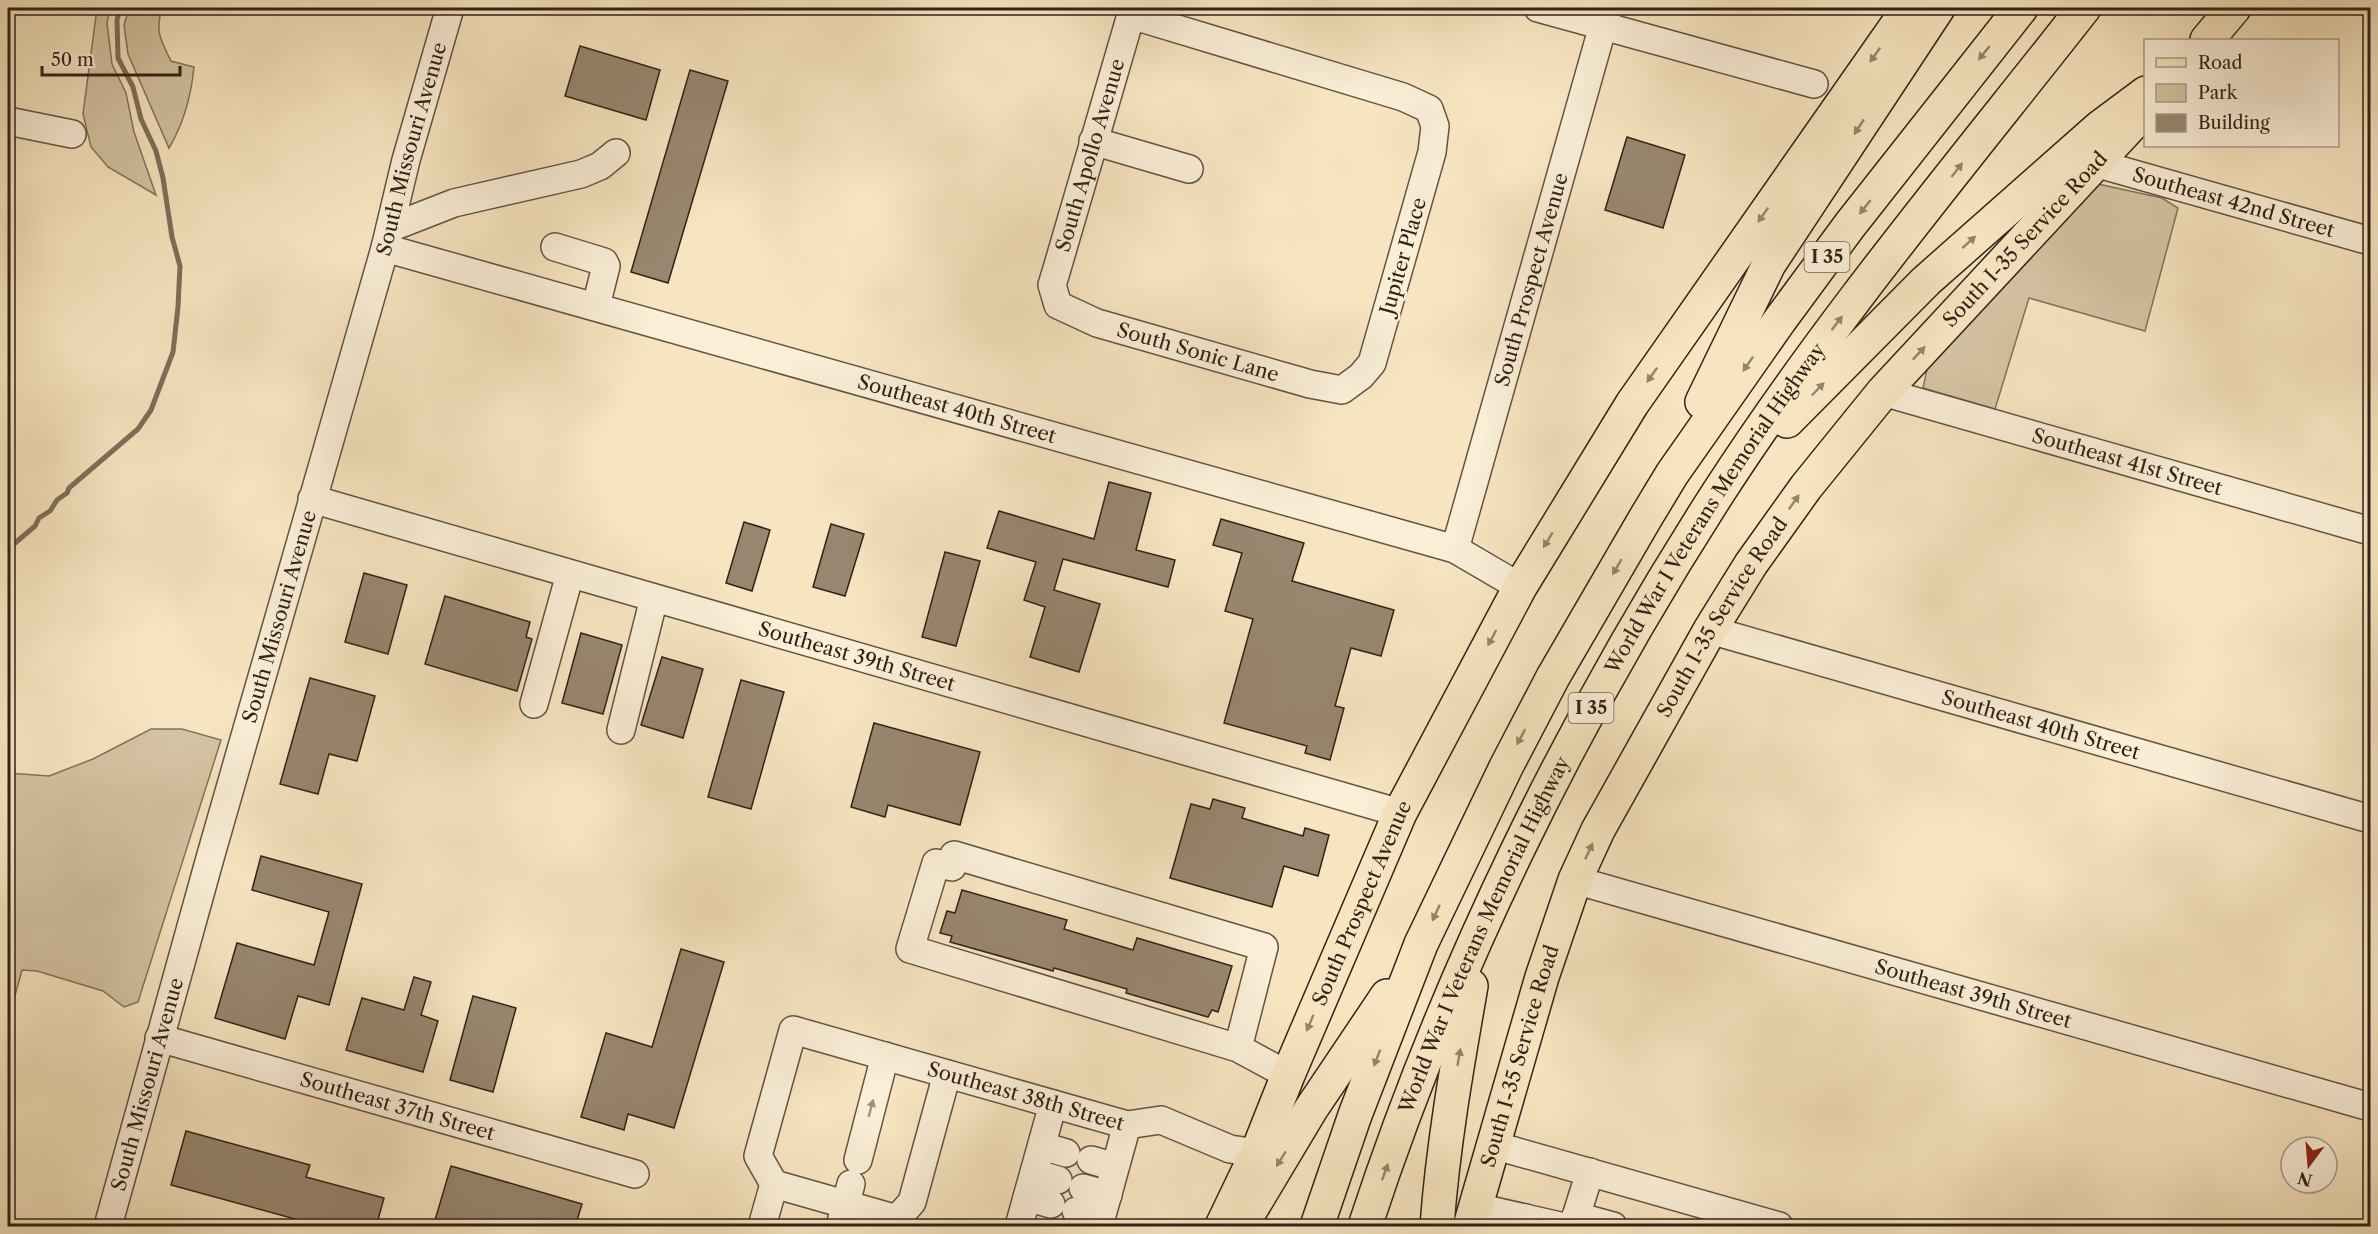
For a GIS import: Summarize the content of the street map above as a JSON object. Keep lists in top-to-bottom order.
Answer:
{
  "streets": {
    "main road": [
      "South I-35 Service Road",
      "I 35",
      "South Prospect Avenue",
      "World War I Veterans Memorial Highway"
    ],
    "street": [
      "South Missouri Avenue",
      "South Apollo Avenue",
      "Southeast 42nd Street",
      "Jupiter Place",
      "South Sonic Lane",
      "Southeast 40th Street",
      "Southeast 41st Street",
      "Southeast 39th Street",
      "Southeast 38th Street",
      "Southeast 37th Street"
    ]
  },
  "crossings": [
    ["South Missouri Avenue", "Southeast 40th Street"],
    ["South Missouri Avenue", "Southeast 39th Street"],
    ["South Missouri Avenue", "Southeast 37th Street"],
    ["South Apollo Avenue", "Jupiter Place"],
    ["South Apollo Avenue", "South Sonic Lane"],
    ["Southeast 42nd Street", "South I-35 Service Road"],
    ["South I-35 Service Road", "Southeast 40th Street"],
    ["South I-35 Service Road", "Southeast 41st Street"],
    ["South I-35 Service Road", "Southeast 39th Street"],
    ["Jupiter Place", "South Sonic Lane"],
    ["South Prospect Avenue", "Southeast 40th Street"],
    ["South Prospect Avenue", "Southeast 39th Street"],
    ["South Prospect Avenue", "Southeast 38th Street"]
  ],
  "one_way": ["South Prospect Avenue"],
  "legend": ["Road", "Park", "Building"],
  "scale_bar": "50 m",
  "north": "bottom"
}
